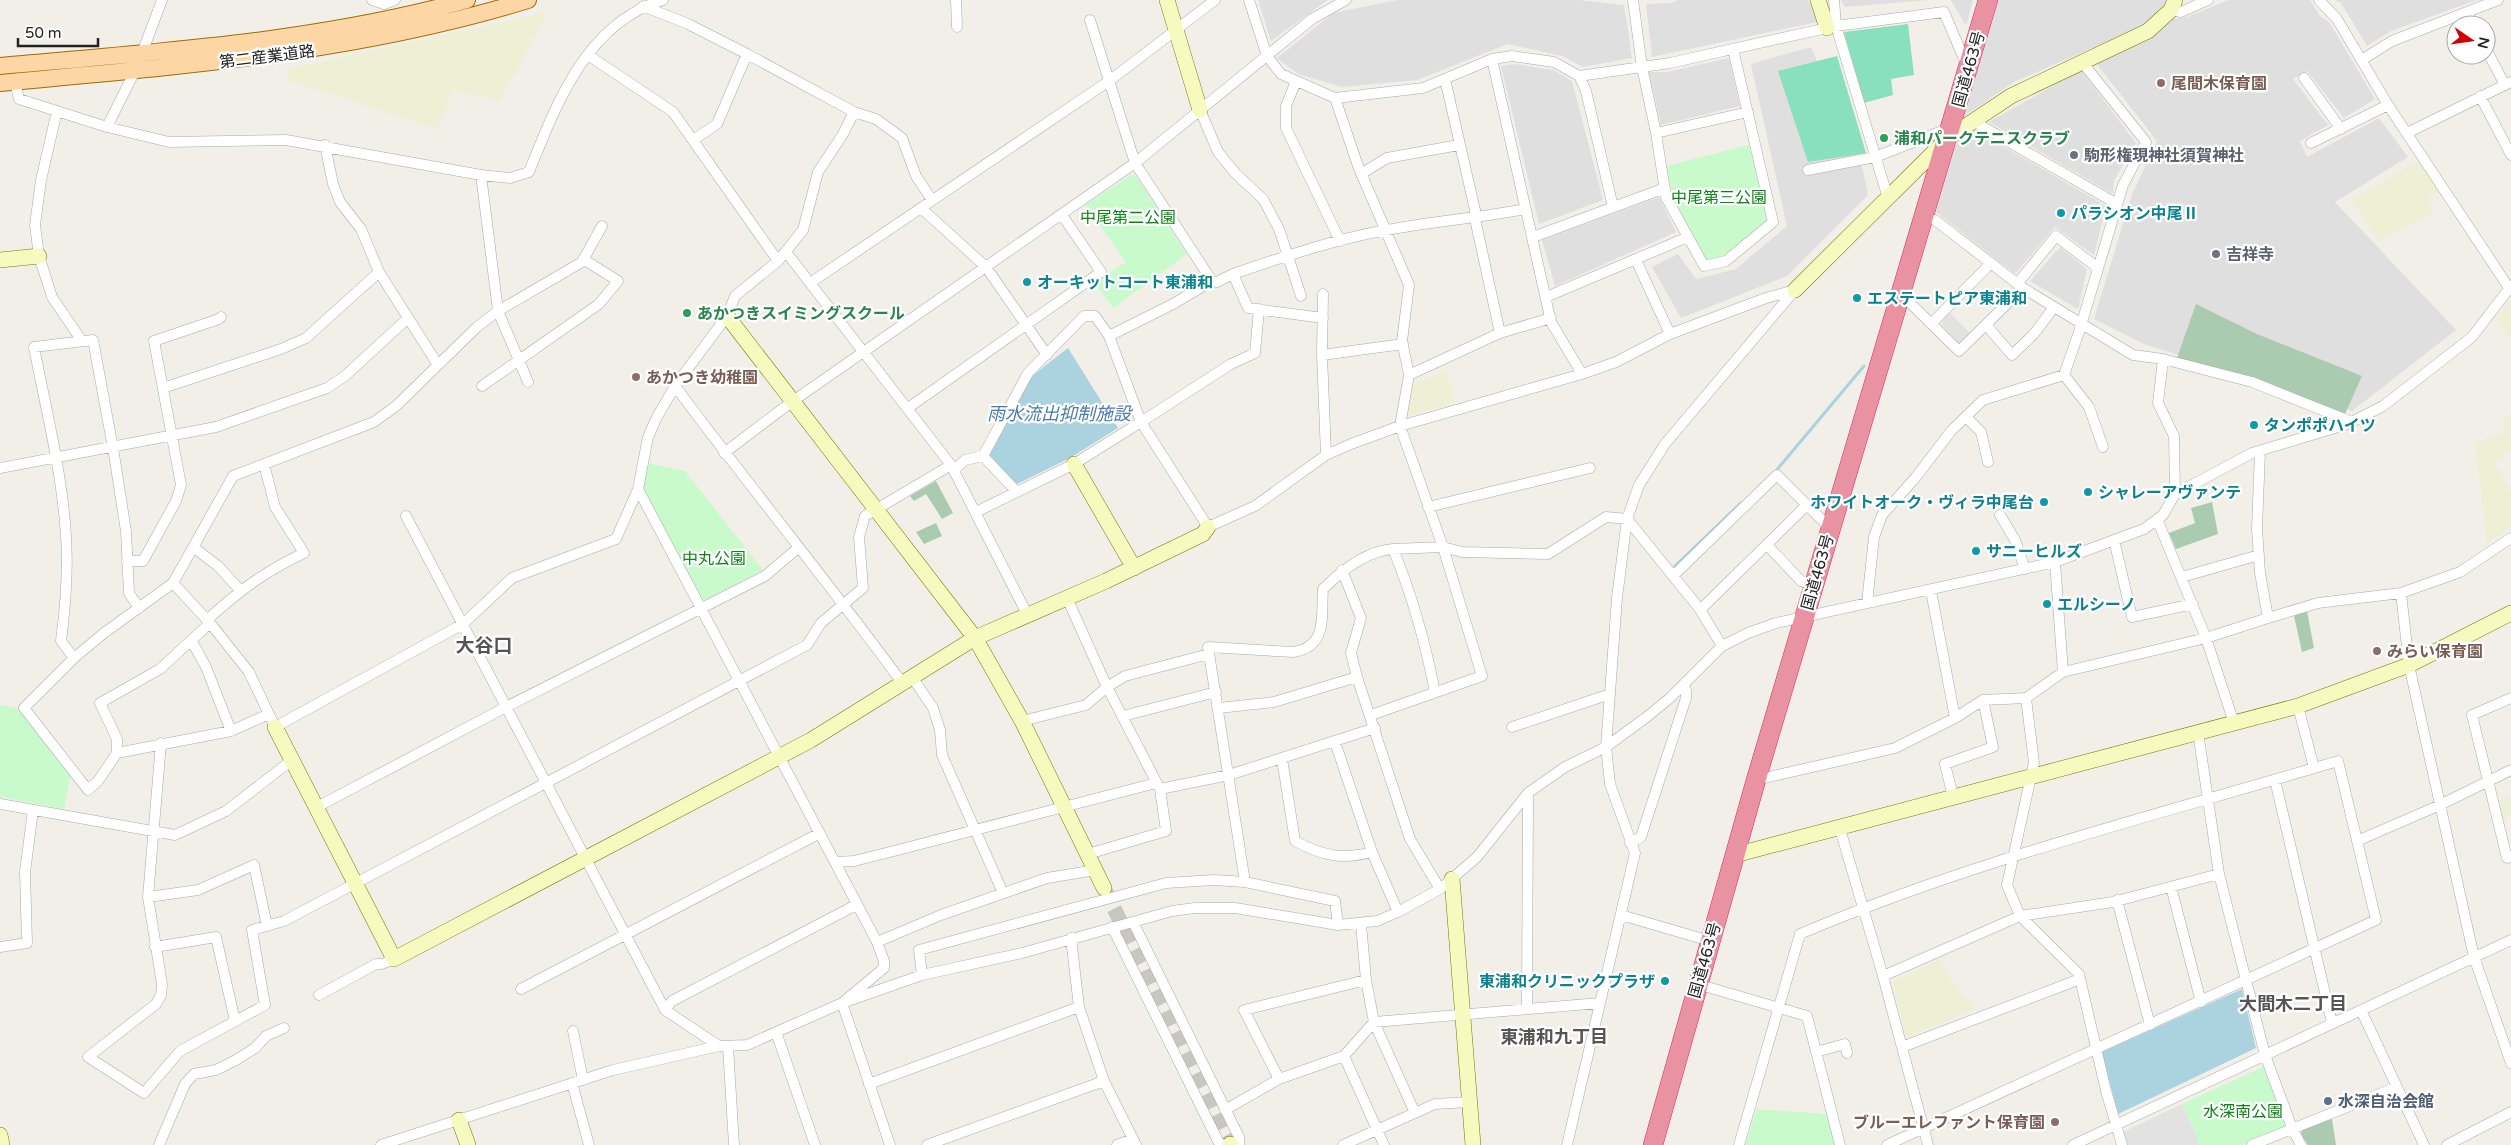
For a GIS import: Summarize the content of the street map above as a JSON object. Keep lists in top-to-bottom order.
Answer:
{
  "streets": {
    "highway": ["国道463号"],
    "main road": ["第二産業道路"]
  },
  "districts": ["大谷口", "大間木二丁目", "東浦和九丁目"],
  "water": ["雨水流出抑制施設"],
  "parks": [
    "中尾第三公園",
    "中尾第二公園",
    "中丸公園",
    "水深南公園"
  ],
  "places": [
    "尾間木保育園",
    "浦和パークテニスクラブ",
    "駒形権現神社須賀神社",
    "パラシオン中尾Ⅱ",
    "吉祥寺",
    "オーキットコート東浦和",
    "エステートピア東浦和",
    "あかつきスイミングスクール",
    "あかつき幼稚園",
    "タンポポハイツ",
    "シャレーアヴァンテ",
    "ホワイトオーク・ヴィラ中尾台",
    "サニーヒルズ",
    "エルシーノ",
    "みらい保育園",
    "東浦和クリニックプラザ",
    "水深自治会館",
    "ブルーエレファント保育園"
  ],
  "scale_bar": "50 m",
  "north": "right"
}
